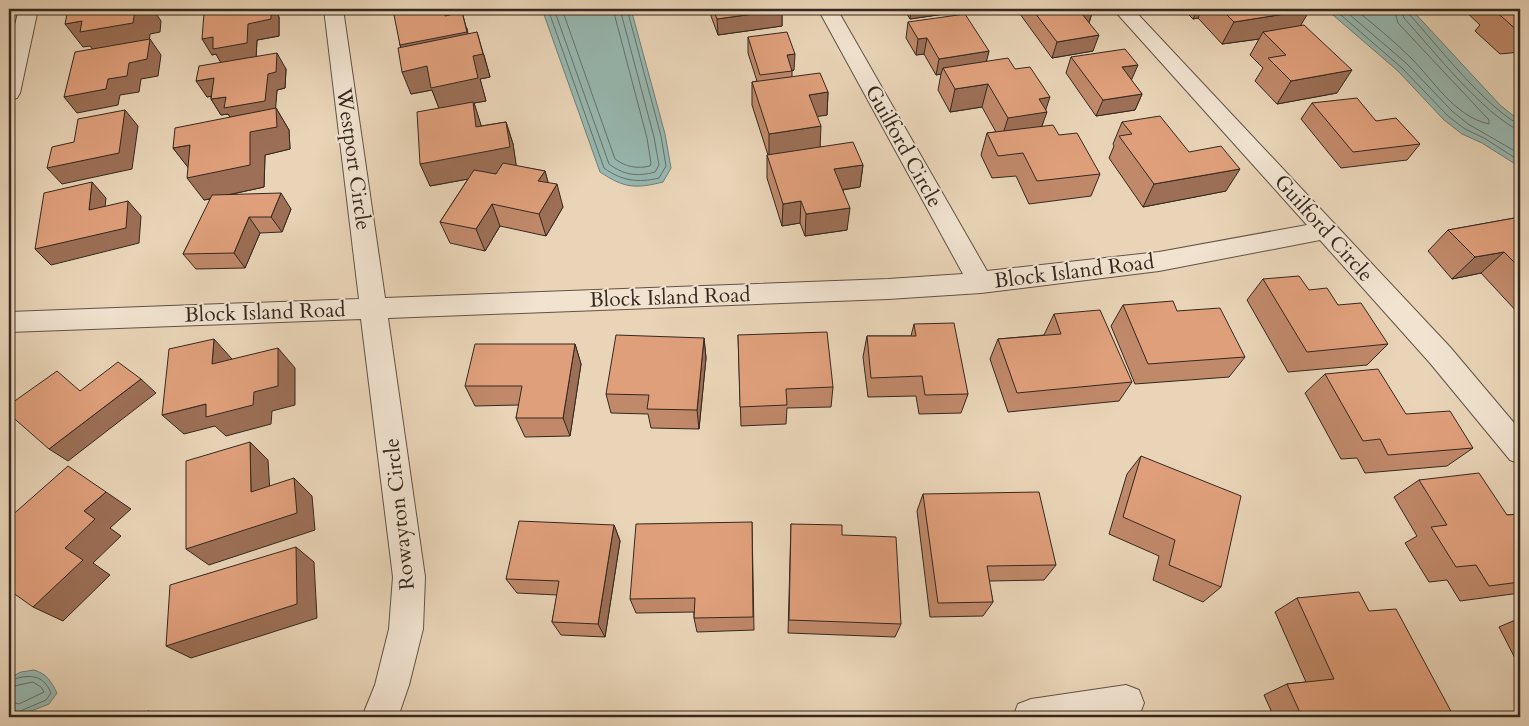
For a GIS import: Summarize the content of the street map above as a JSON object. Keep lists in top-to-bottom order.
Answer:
{
  "streets": {
    "street": [
      "Guilford Circle",
      "Westport Circle",
      "Block Island Road",
      "Rowayton Circle"
    ]
  },
  "crossings": [
    ["Guilford Circle", "Block Island Road"],
    ["Westport Circle", "Block Island Road"],
    ["Westport Circle", "Rowayton Circle"],
    ["Block Island Road", "Rowayton Circle"]
  ]
}
